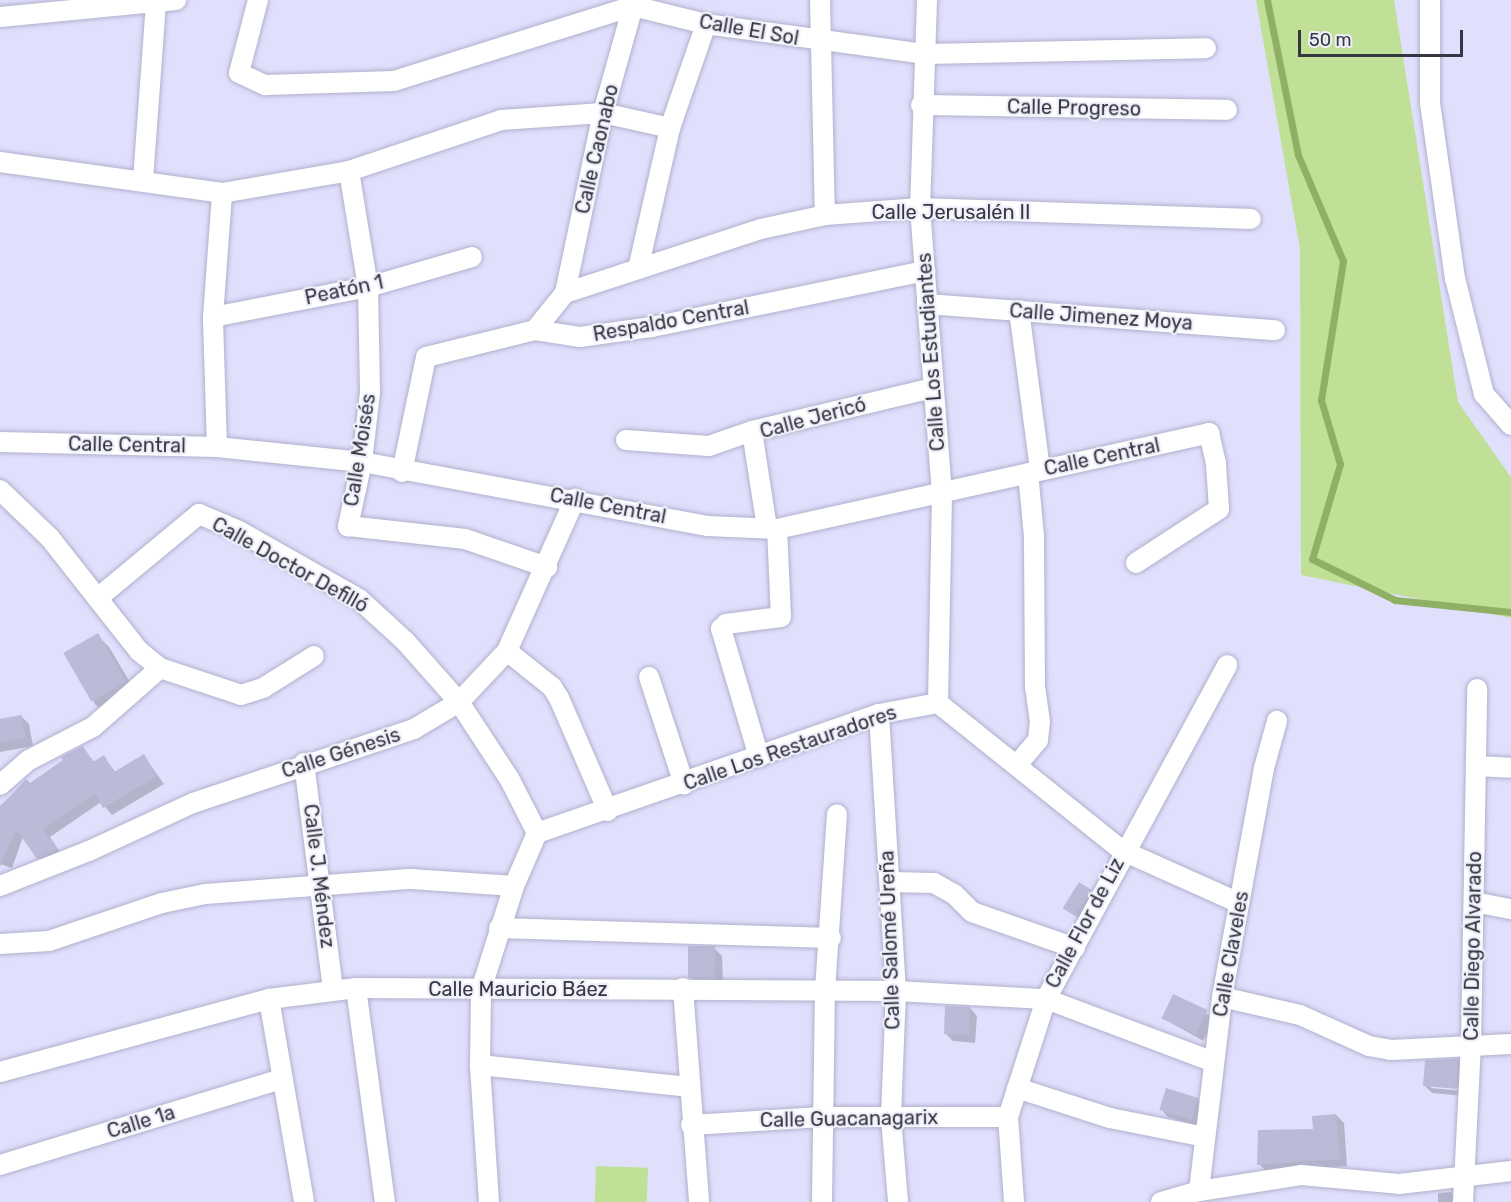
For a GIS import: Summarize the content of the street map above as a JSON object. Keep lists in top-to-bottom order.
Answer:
{
  "streets": {
    "street": [
      "Calle El Sol",
      "Calle Progreso",
      "Calle Caonabo",
      "Calle Jerusalén II",
      "Peatón 1",
      "Calle Jimenez Moya",
      "Respaldo Central",
      "Calle Los Estudiantes",
      "Calle Jericó",
      "Calle Central",
      "Calle Moisés",
      "Calle Doctor Defilló",
      "Calle Los Restauradores",
      "Calle Génesis",
      "Calle J. Méndez",
      "Calle Flor de Liz",
      "Calle Salomé Ureña",
      "Calle Diego Alvarado",
      "Calle Claveles",
      "Calle Mauricio Báez",
      "Calle Guacanagarix",
      "Calle 1a"
    ]
  },
  "crossings": [
    ["Calle El Sol", "Calle Caonabo"],
    ["Calle El Sol", "Calle Los Estudiantes"],
    ["Calle Progreso", "Calle Los Estudiantes"],
    ["Calle Caonabo", "Calle Jerusalén II"],
    ["Calle Jerusalén II", "Calle Los Estudiantes"],
    ["Peatón 1", "Calle Moisés"],
    ["Calle Jimenez Moya", "Calle Los Estudiantes"],
    ["Respaldo Central", "Calle Los Estudiantes"],
    ["Respaldo Central", "Calle Central"],
    ["Calle Los Estudiantes", "Calle Jericó"],
    ["Calle Los Estudiantes", "Calle Central"],
    ["Calle Los Estudiantes", "Calle Los Restauradores"],
    ["Calle Jericó", "Calle Central"],
    ["Calle Jericó", "Calle Los Restauradores"],
    ["Calle Central", "Calle Moisés"],
    ["Calle Central", "Calle Génesis"],
    ["Calle Moisés", "Calle Génesis"],
    ["Calle Doctor Defilló", "Calle Los Restauradores"],
    ["Calle Doctor Defilló", "Calle Génesis"],
    ["Calle Los Restauradores", "Calle Salomé Ureña"],
    ["Calle Génesis", "Calle J. Méndez"],
    ["Calle J. Méndez", "Calle Mauricio Báez"],
    ["Calle Flor de Liz", "Calle Mauricio Báez"],
    ["Calle Flor de Liz", "Calle Guacanagarix"],
    ["Calle Salomé Ureña", "Calle Mauricio Báez"],
    ["Calle Salomé Ureña", "Calle Guacanagarix"],
    ["Calle Claveles", "Calle Mauricio Báez"]
  ],
  "scale_bar": "50 m"
}
